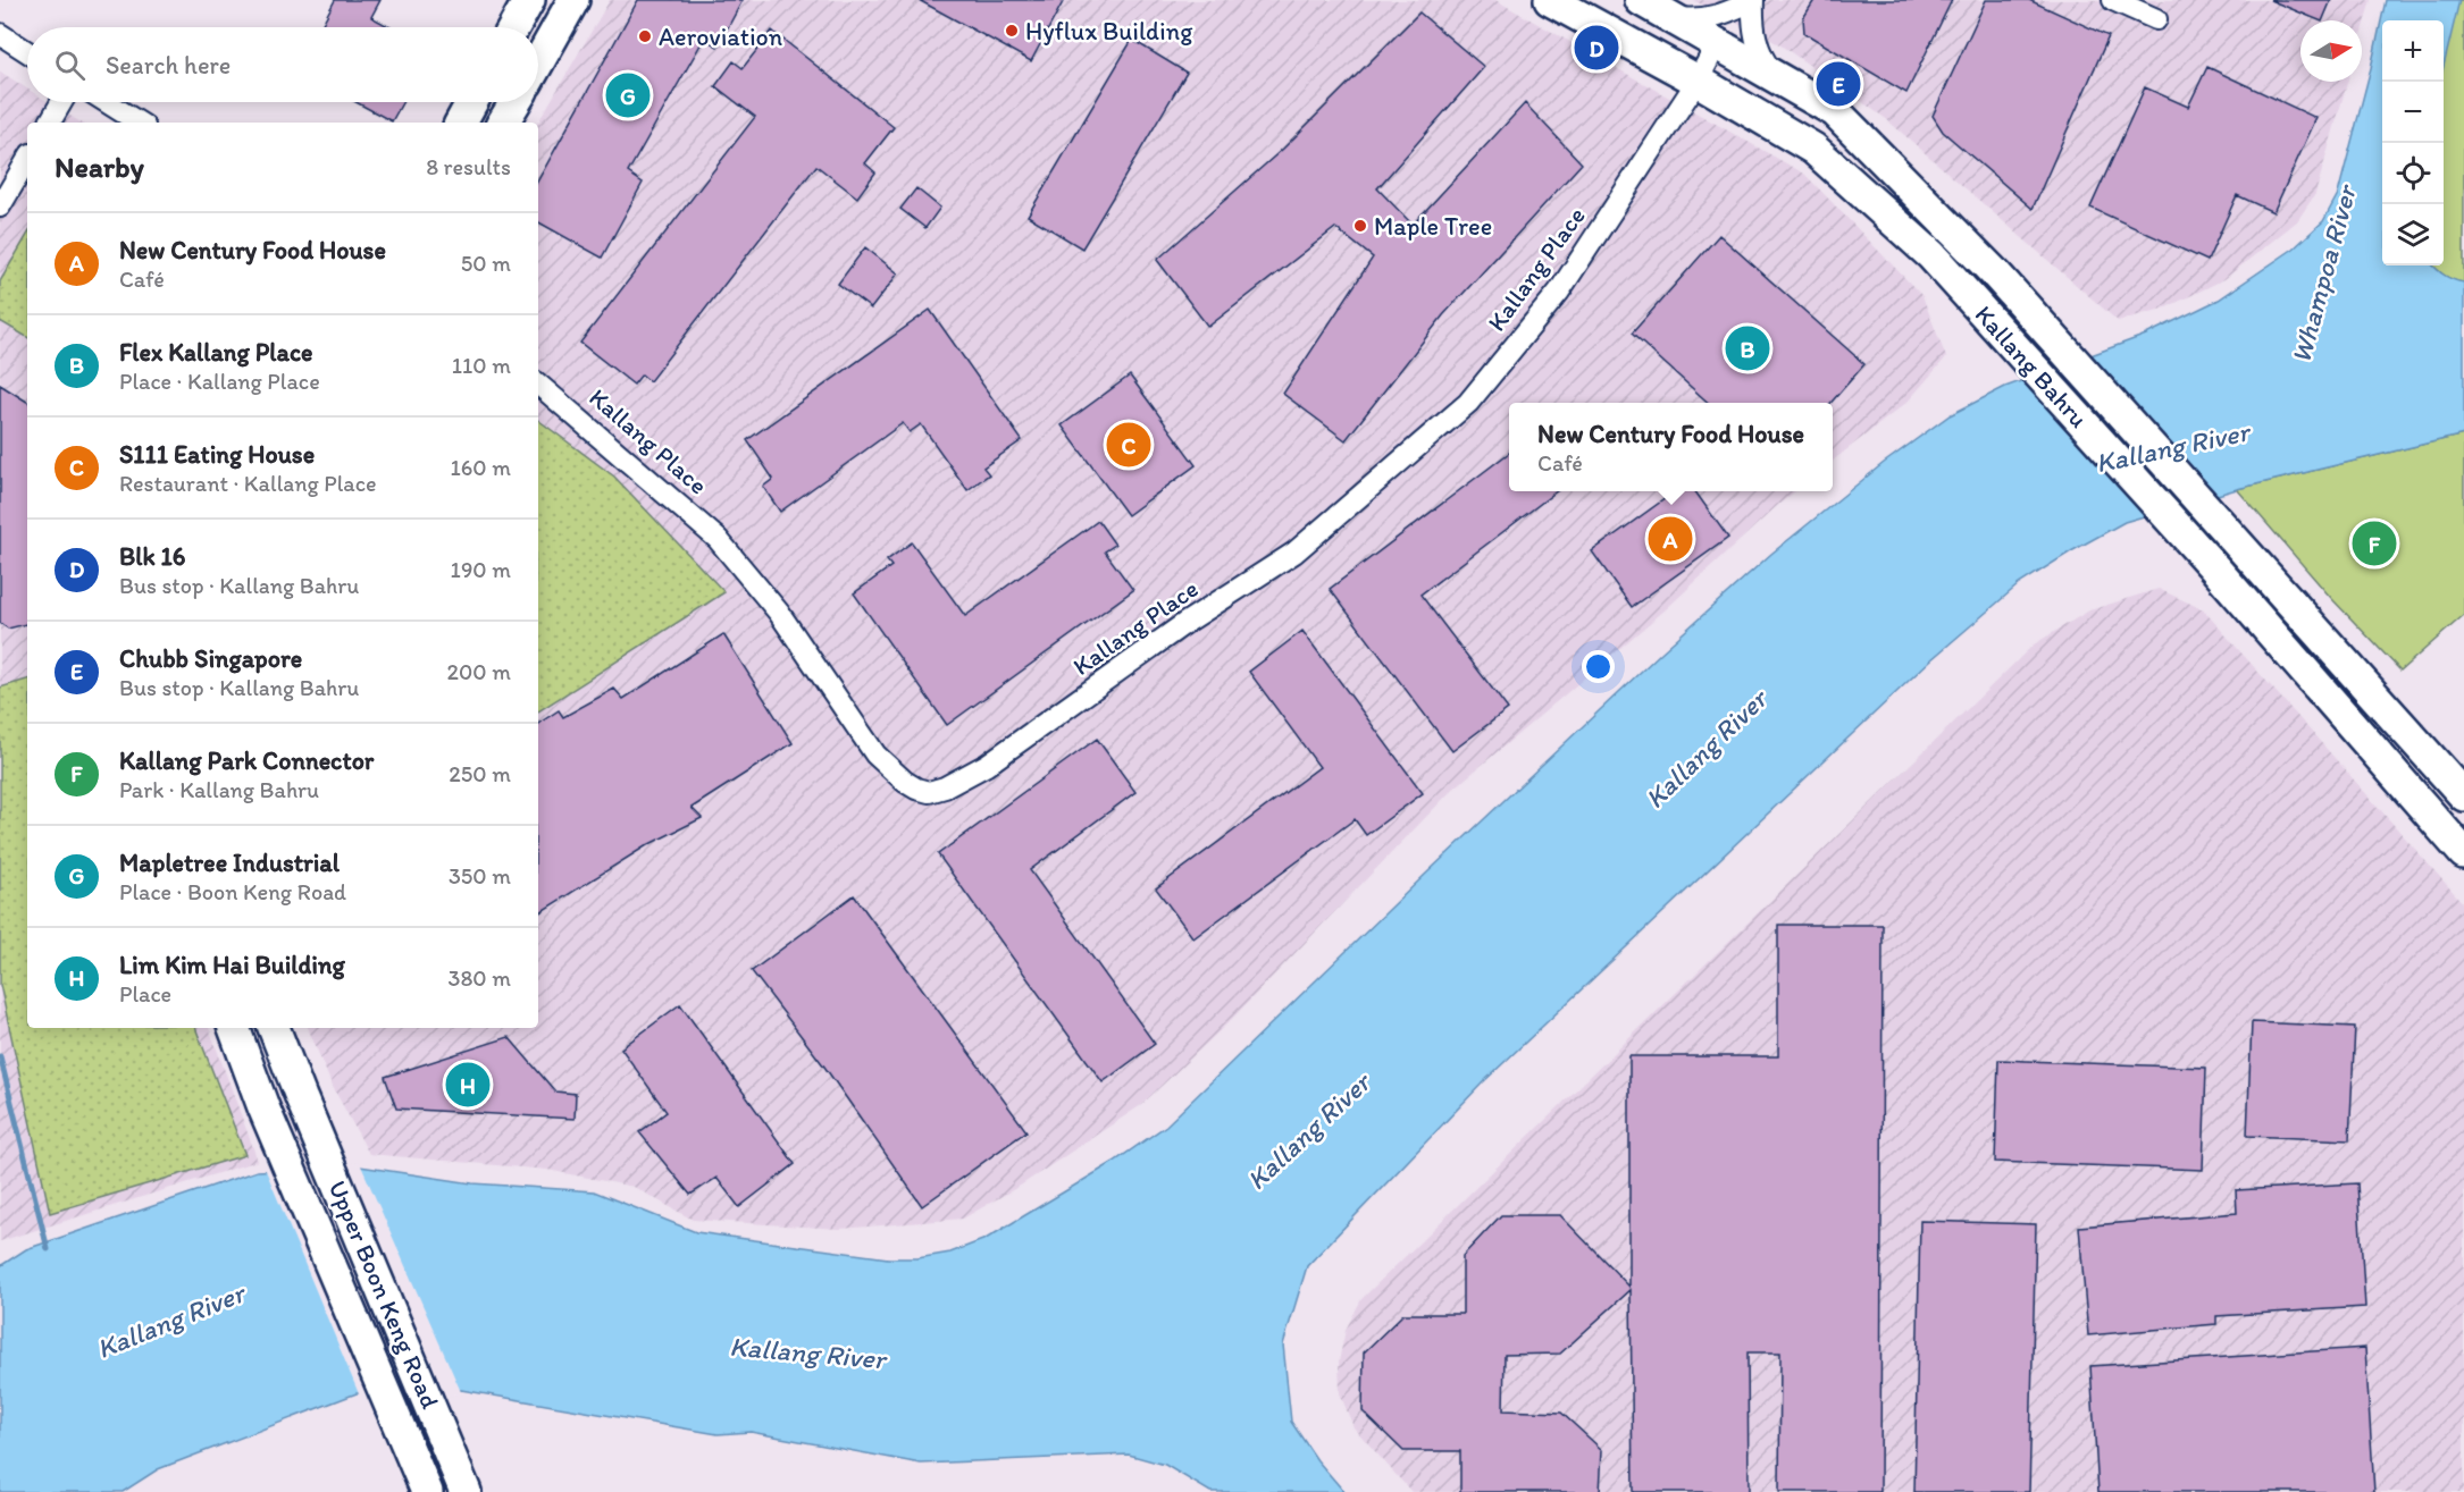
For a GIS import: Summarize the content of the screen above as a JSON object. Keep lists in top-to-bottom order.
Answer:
{
  "streets": {
    "main road": ["Kallang Bahru", "Upper Boon Keng Road"],
    "street": ["Kallang Place"]
  },
  "crossings": [
    ["Kallang Place", "Kallang Bahru"]
  ],
  "water": ["Whampoa River", "Kallang River"],
  "places": ["Hyflux Building", "Aeroviation", "Maple Tree"],
  "north": "right",
  "page": {
    "map_buttons": ["+", "−"],
    "pins": [
      "D",
      "E",
      "G",
      "B",
      "C",
      "A",
      "F",
      "H"
    ],
    "search": "Search here",
    "heading": ["Nearby", "8 results"],
    "list": [
      {
        "mark": "A",
        "name": "New Century Food House",
        "note": "Café",
        "value": "50 m"
      },
      {
        "mark": "B",
        "name": "Flex Kallang Place",
        "note": "Place · Kallang Place",
        "value": "110 m"
      },
      {
        "mark": "C",
        "name": "S111 Eating House",
        "note": "Restaurant · Kallang Place",
        "value": "160 m"
      },
      {
        "mark": "D",
        "name": "Blk 16",
        "note": "Bus stop · Kallang Bahru",
        "value": "190 m"
      },
      {
        "mark": "E",
        "name": "Chubb Singapore",
        "note": "Bus stop · Kallang Bahru",
        "value": "200 m"
      },
      {
        "mark": "F",
        "name": "Kallang Park Connector",
        "note": "Park · Kallang Bahru",
        "value": "250 m"
      },
      {
        "mark": "G",
        "name": "Mapletree Industrial",
        "note": "Place · Boon Keng Road",
        "value": "350 m"
      },
      {
        "mark": "H",
        "name": "Lim Kim Hai Building",
        "note": "Place",
        "value": "380 m"
      }
    ],
    "popup": ["New Century Food House", "Café"]
  }
}
